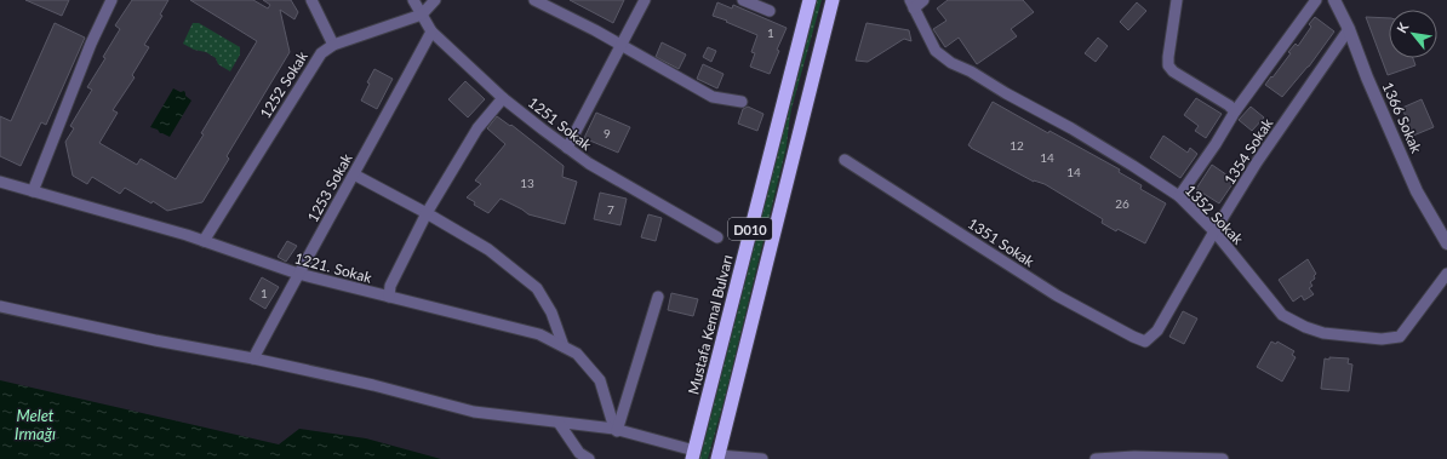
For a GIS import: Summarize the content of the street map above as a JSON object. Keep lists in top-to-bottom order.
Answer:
{
  "streets": {
    "highway": ["D010", "Mustafa Kemal Bulvarı"],
    "street": [
      "1252 Sokak",
      "1366 Sokak",
      "1251 Sokak",
      "1354 Sokak",
      "1253 Sokak",
      "1352 Sokak",
      "1351 Sokak",
      "1221. Sokak"
    ]
  },
  "crossings": [
    ["1252 Sokak", "1251 Sokak"],
    ["1252 Sokak", "1221. Sokak"],
    ["1366 Sokak", "1354 Sokak"],
    ["1251 Sokak", "1253 Sokak"],
    ["1354 Sokak", "1352 Sokak"],
    ["1354 Sokak", "1351 Sokak"],
    ["1253 Sokak", "1221. Sokak"]
  ],
  "water": ["Melet Irmağı"],
  "house_numbers": [
    "1",
    "9",
    "12",
    "14",
    "14",
    "13",
    "26",
    "7",
    "1"
  ],
  "north": "top left"
}
